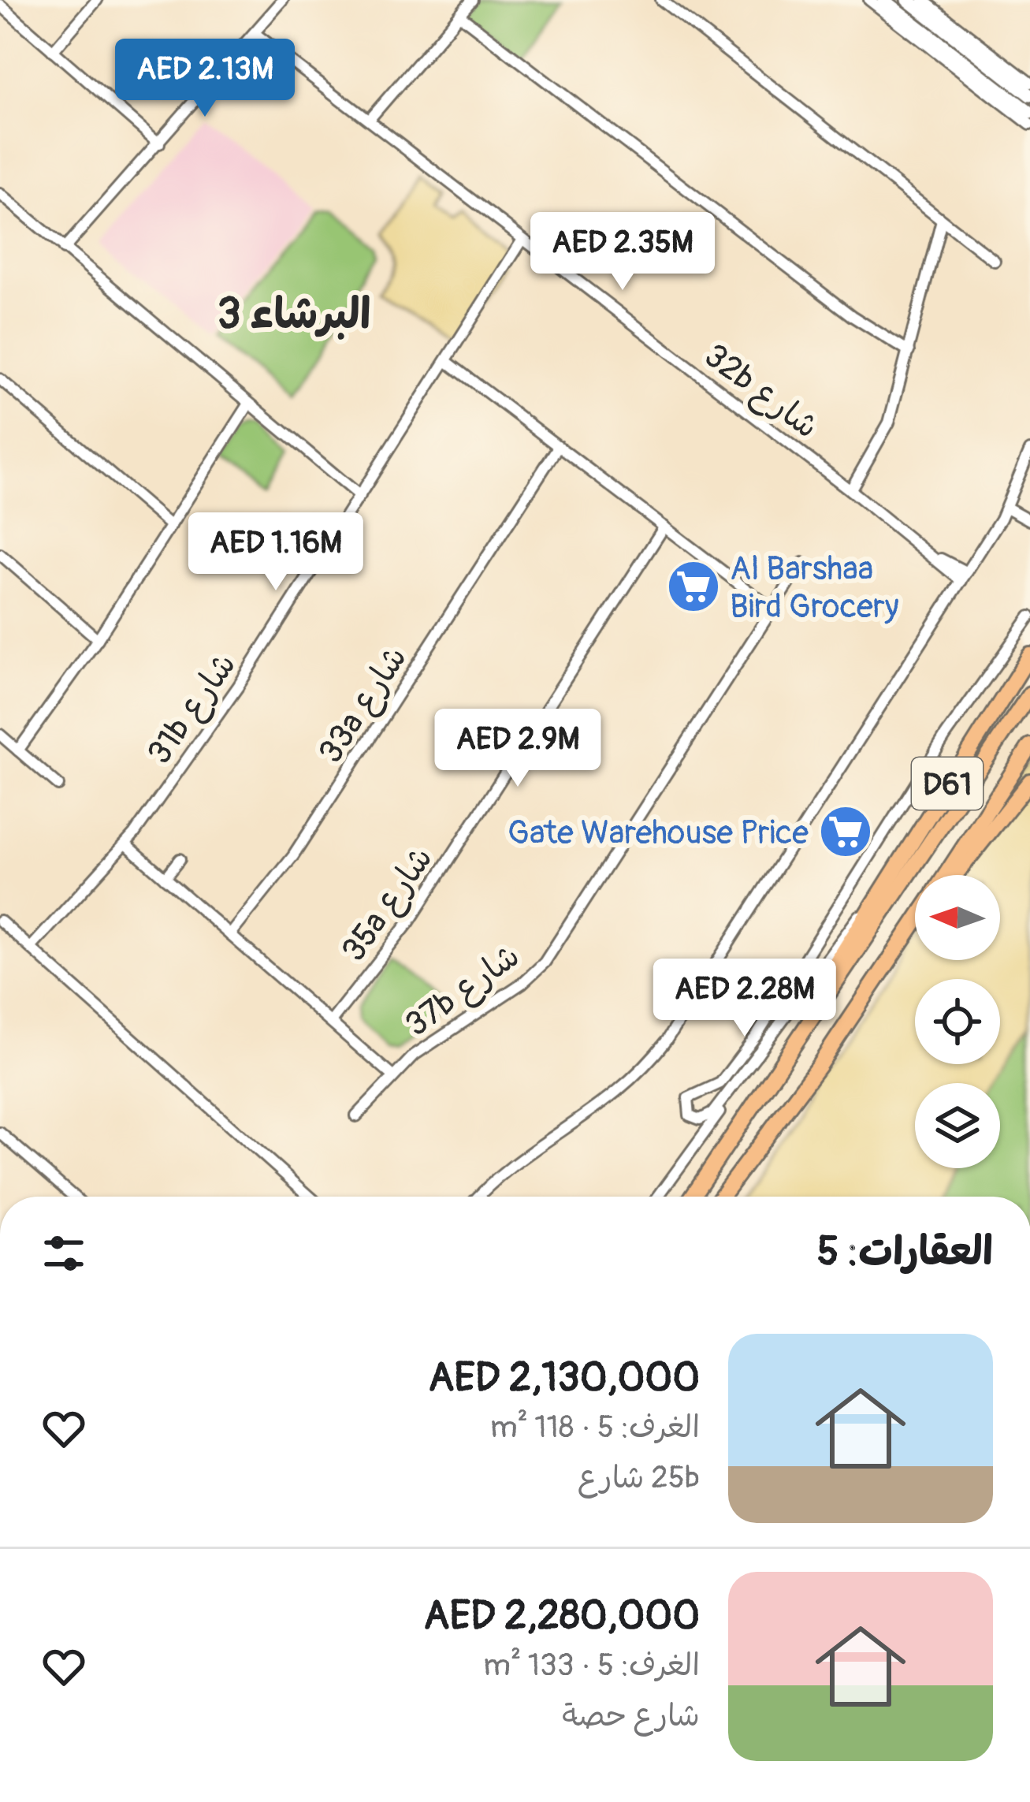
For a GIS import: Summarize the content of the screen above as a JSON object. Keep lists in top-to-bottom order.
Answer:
{
  "streets": {
    "main road": ["D61"],
    "street": [
      "32b شارع",
      "33a شارع",
      "31b شارع",
      "35a شارع",
      "37b شارع"
    ]
  },
  "crossings": [
    ["32b شارع", "31b شارع"]
  ],
  "districts": ["البرشاء 3"],
  "places": {
    "supermarket": ["Al Barshaa Bird Grocery", "Gate Warehouse Price"]
  },
  "north": "left",
  "page": {
    "price": [
      "AED 2.13M",
      "AED 2.35M",
      "AED 1.16M",
      "AED 2.9M",
      "AED 2.28M"
    ],
    "heading": "العقارات: 5",
    "list": [
      {
        "name": "AED 2,130,000",
        "note": "الغرف: 5 · 118 m² · 25b شارع"
      },
      {
        "name": "AED 2,280,000",
        "note": "الغرف: 5 · 133 m² · شارع حصة"
      }
    ]
  }
}
